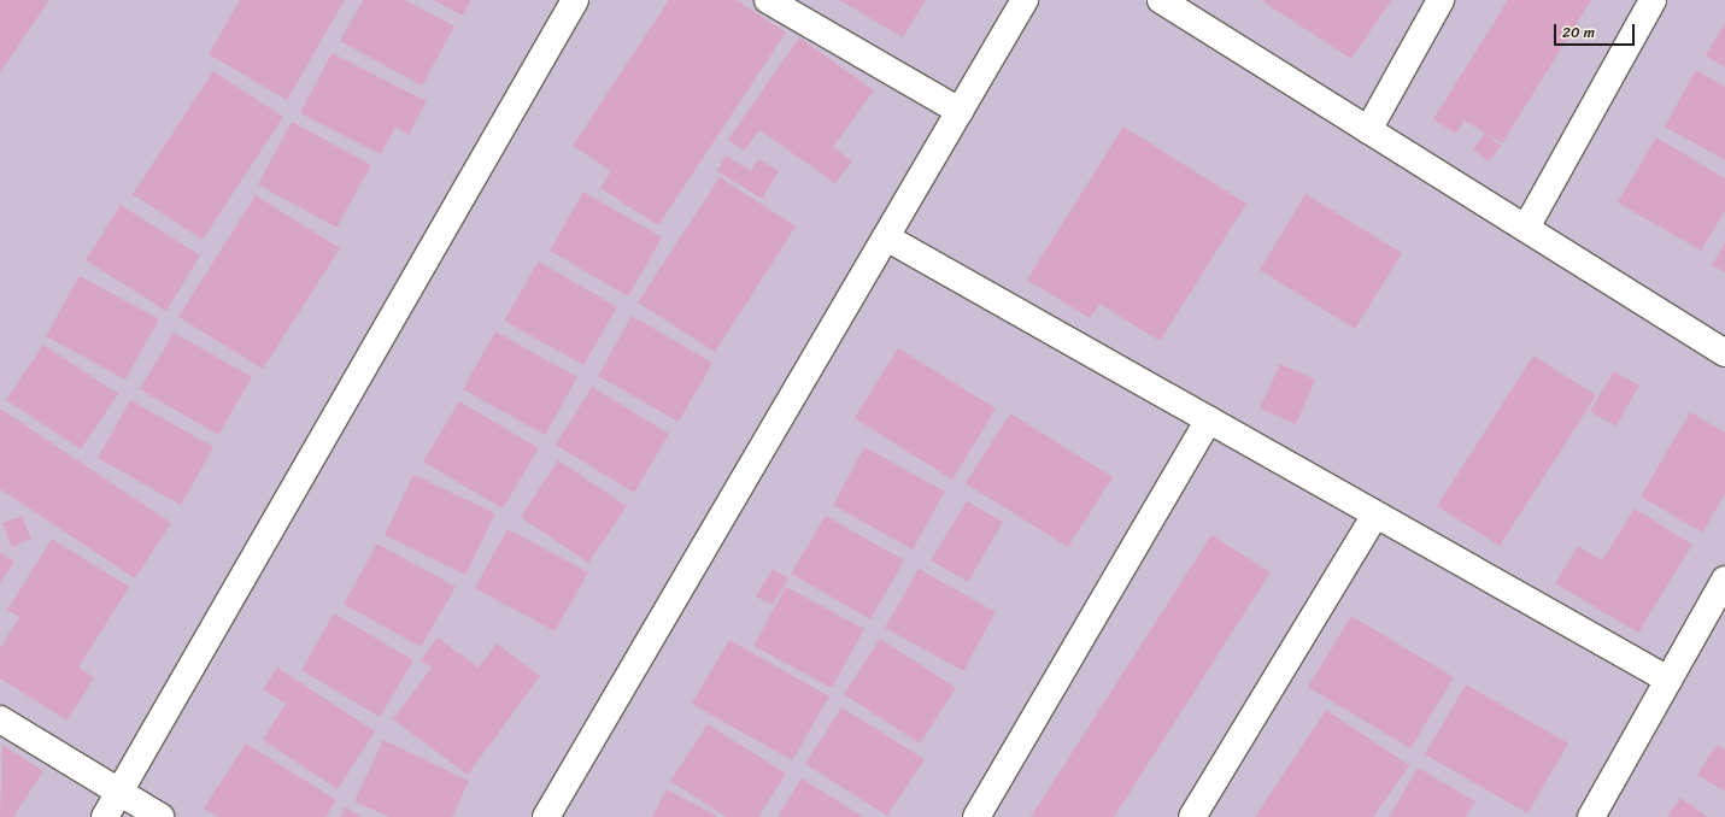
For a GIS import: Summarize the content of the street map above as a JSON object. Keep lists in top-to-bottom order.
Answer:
{
  "scale_bar": "20 m"
}
